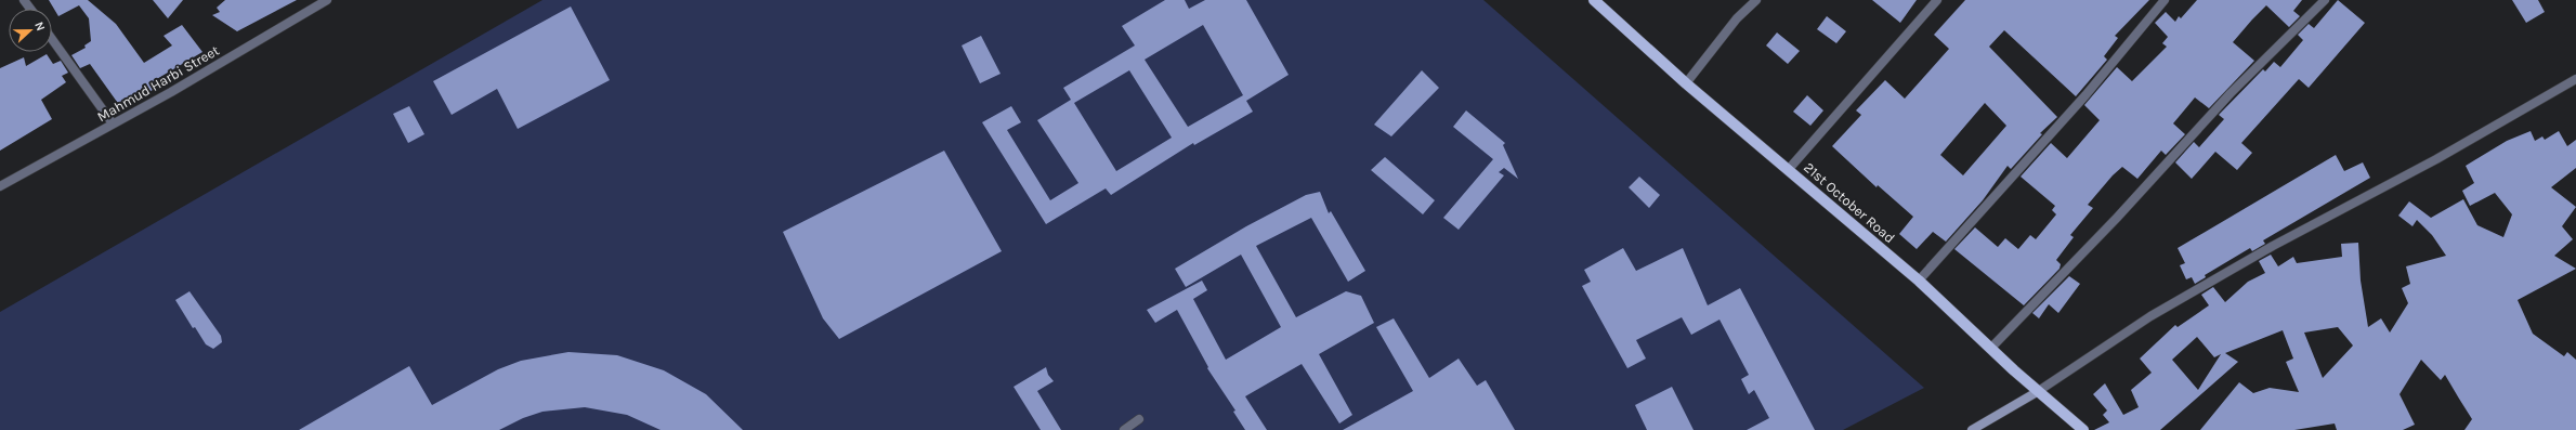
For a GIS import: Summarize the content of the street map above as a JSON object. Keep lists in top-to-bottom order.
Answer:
{
  "streets": {
    "main road": ["21st October Road"],
    "street": ["Mahmud Harbi Street"]
  },
  "north": "right"
}
